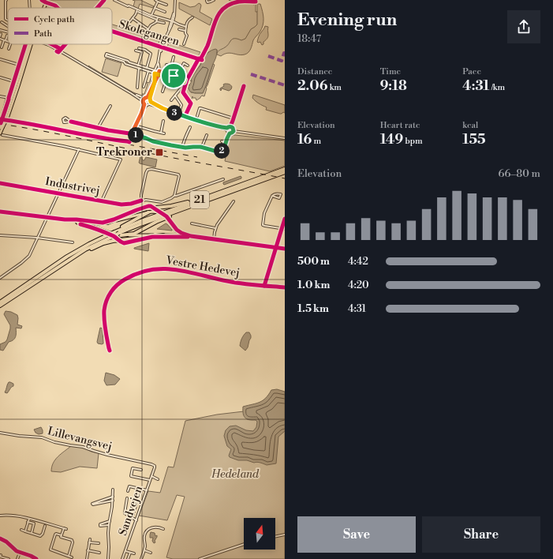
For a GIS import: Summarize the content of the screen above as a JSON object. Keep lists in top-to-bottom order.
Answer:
{
  "streets": {
    "highway": ["21"],
    "street": [
      "Industrivej",
      "Vestre Hedevej",
      "Lillevangsvej",
      "Sandvejen"
    ],
    "cycle path": ["Skolegangen"]
  },
  "crossings": [
    ["Lillevangsvej", "Sandvejen"]
  ],
  "parks": ["Hedeland"],
  "places": {
    "transit": ["Trekroner"]
  },
  "legend": ["Cycle path", "Path"],
  "north": "top",
  "page": {
    "heading": ["Evening run", "18:47"],
    "stats": [
      ["Distance", "2.06 km"],
      ["Time", "9:18"],
      ["Pace", "4:31 /km"],
      ["Elevation", "16 m"],
      ["Heart rate", "149 bpm"],
      ["kcal", "155"]
    ],
    "pins": ["3", "1", "2"],
    "chart": ["Elevation", "66–80 m"],
    "list": [
      {
        "name": "500 m",
        "note": "4:42"
      },
      {
        "name": "1.0 km",
        "note": "4:20"
      },
      {
        "name": "1.5 km",
        "note": "4:31"
      }
    ],
    "buttons": ["Save", "Share"]
  }
}
